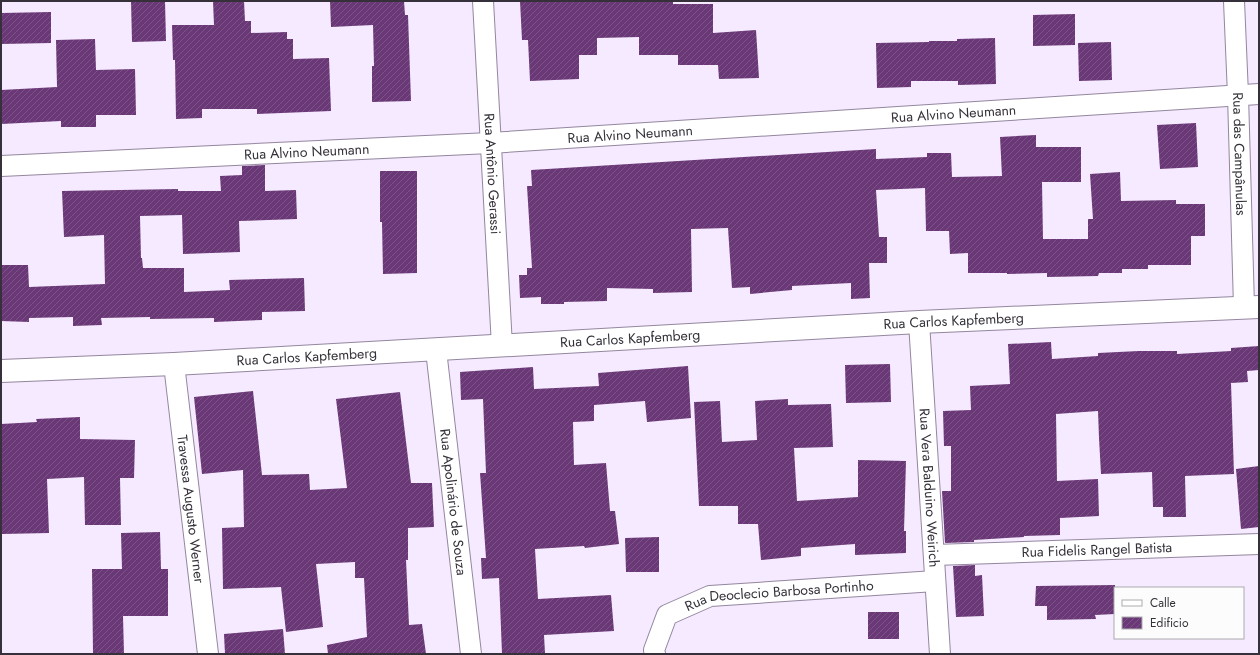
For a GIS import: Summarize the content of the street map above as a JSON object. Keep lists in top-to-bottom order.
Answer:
{
  "streets": {
    "street": [
      "Rua Alvino Neumann",
      "Rua das Campânulas",
      "Rua Antônio Gerassi",
      "Rua Carlos Kapfemberg",
      "Rua Vera Balduino Weirich",
      "Rua Apolinário de Souza",
      "Travessa Augusto Werner",
      "Rua Fidelis Rangel Batista",
      "Rua Deoclecio Barbosa Portinho"
    ]
  },
  "crossings": [
    ["Rua Alvino Neumann", "Rua das Campânulas"],
    ["Rua Alvino Neumann", "Rua Antônio Gerassi"],
    ["Rua das Campânulas", "Rua Carlos Kapfemberg"],
    ["Rua Antônio Gerassi", "Rua Carlos Kapfemberg"],
    ["Rua Carlos Kapfemberg", "Rua Vera Balduino Weirich"],
    ["Rua Carlos Kapfemberg", "Rua Apolinário de Souza"],
    ["Rua Carlos Kapfemberg", "Travessa Augusto Werner"],
    ["Rua Vera Balduino Weirich", "Rua Fidelis Rangel Batista"],
    ["Rua Vera Balduino Weirich", "Rua Deoclecio Barbosa Portinho"]
  ],
  "legend": ["Calle", "Edificio"]
}
